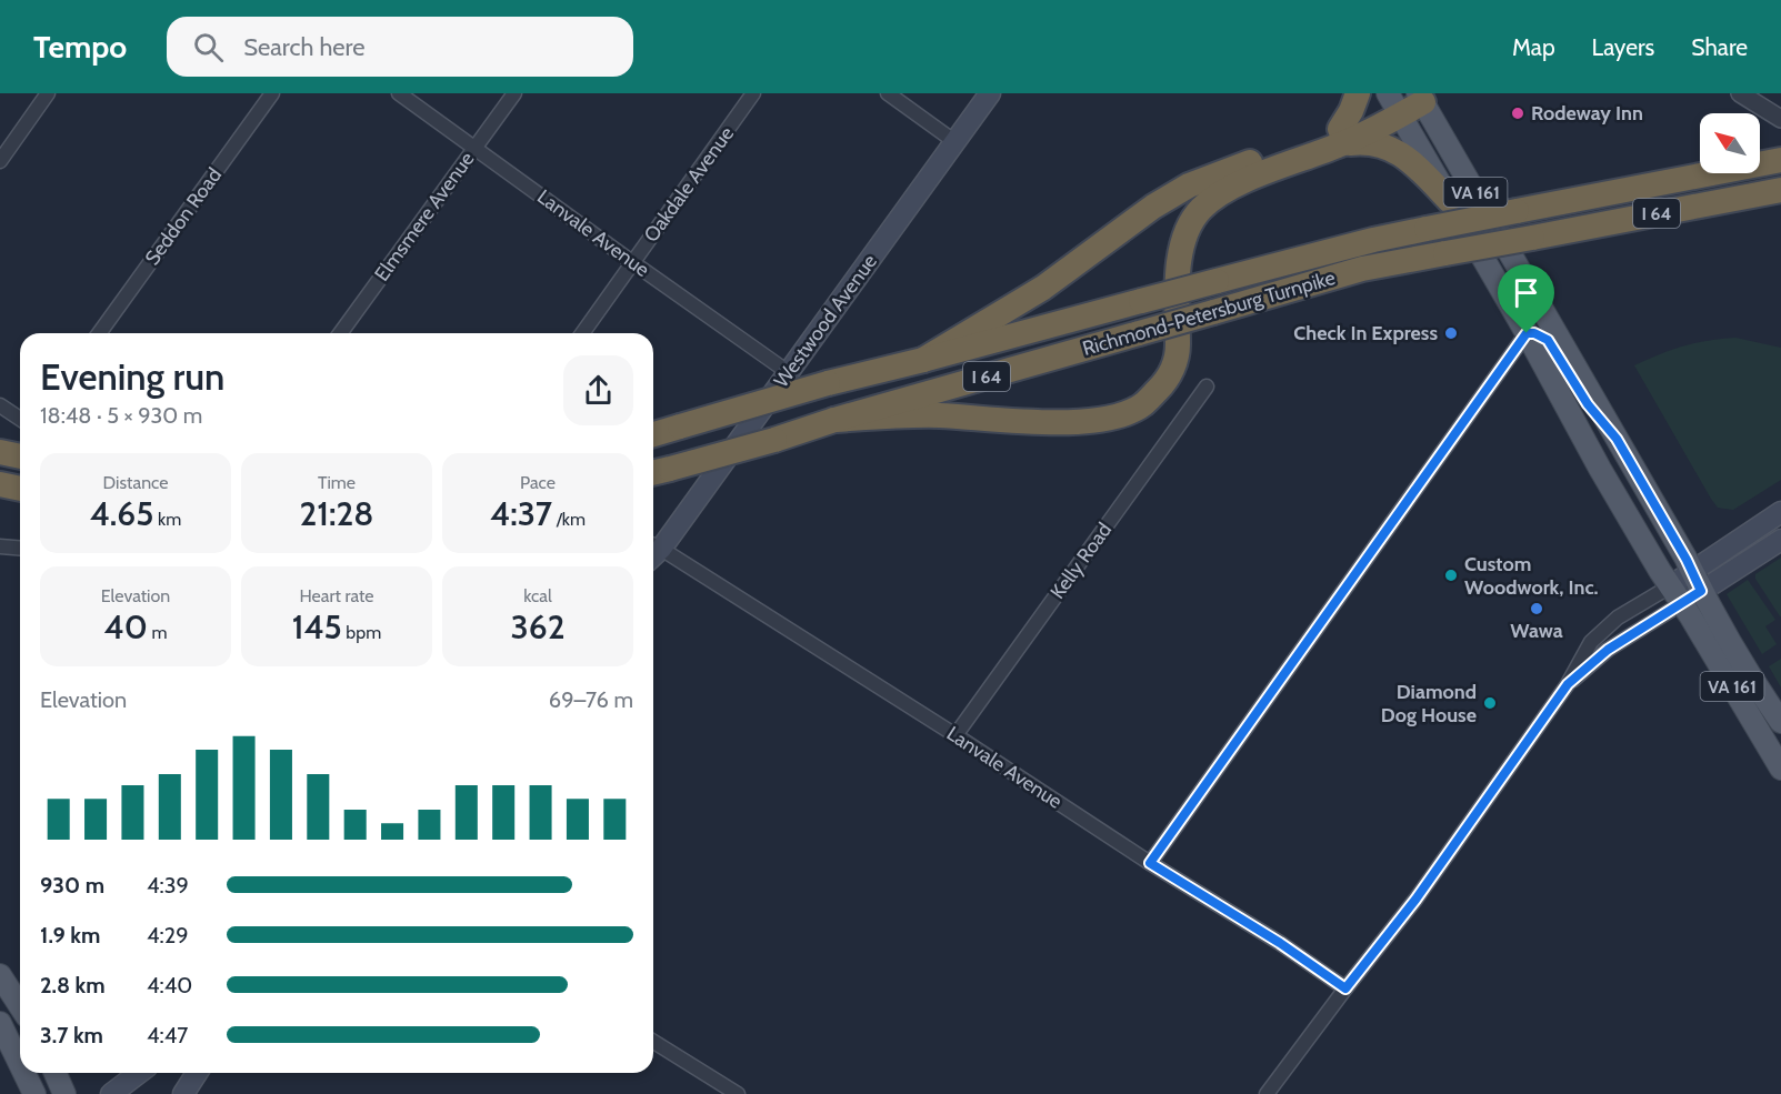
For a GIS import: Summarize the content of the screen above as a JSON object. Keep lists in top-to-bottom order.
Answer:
{
  "streets": {
    "highway": ["I 64", "Richmond-Petersburg Turnpike"],
    "main road": ["VA 161", "Westwood Avenue"],
    "street": [
      "Oakdale Avenue",
      "Seddon Road",
      "Elmsmere Avenue",
      "Lanvale Avenue",
      "Kelly Road"
    ]
  },
  "crossings": [
    ["Oakdale Avenue", "Lanvale Avenue"],
    ["Elmsmere Avenue", "Lanvale Avenue"],
    ["Lanvale Avenue", "Westwood Avenue"],
    ["Lanvale Avenue", "Kelly Road"]
  ],
  "places": [
    "Rodeway Inn",
    "Check In Express",
    "Custom Woodwork, Inc.",
    "Wawa",
    "Diamond Dog House"
  ],
  "north": "top left",
  "page": {
    "header": "Tempo",
    "search": "Search here",
    "nav": ["Map", "Layers", "Share"],
    "heading": ["Evening run", "18:48 · 5 × 930 m"],
    "stats": [
      ["Distance", "4.65 km"],
      ["Time", "21:28"],
      ["Pace", "4:37 /km"],
      ["Elevation", "40 m"],
      ["Heart rate", "145 bpm"],
      ["kcal", "362"]
    ],
    "chart": ["Elevation", "69–76 m"],
    "list": [
      {
        "name": "930 m",
        "note": "4:39"
      },
      {
        "name": "1.9 km",
        "note": "4:29"
      },
      {
        "name": "2.8 km",
        "note": "4:40"
      },
      {
        "name": "3.7 km",
        "note": "4:47"
      }
    ]
  }
}
